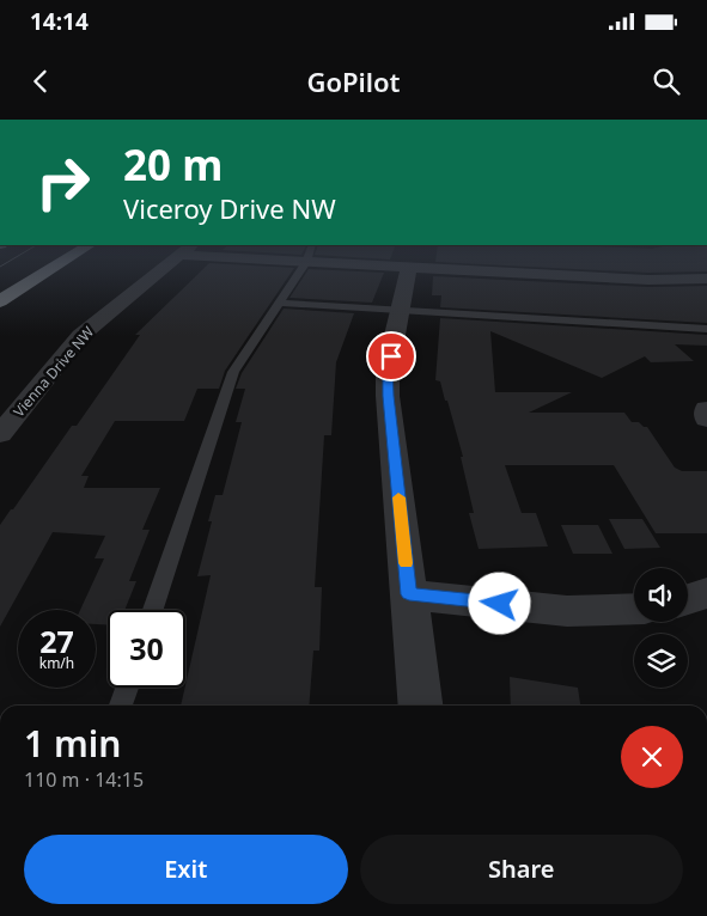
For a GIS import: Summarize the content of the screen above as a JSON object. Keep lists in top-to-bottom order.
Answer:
{
  "streets": {
    "street": ["Vienna Drive NW"]
  },
  "page": {
    "status": "14:14",
    "header": "GoPilot",
    "turn": ["20 m", "Viceroy Drive NW"],
    "speed": "27 km/h",
    "limit": "30",
    "heading": ["1 min", "110 m · 14:15"],
    "buttons": ["Exit", "Share"]
  }
}
